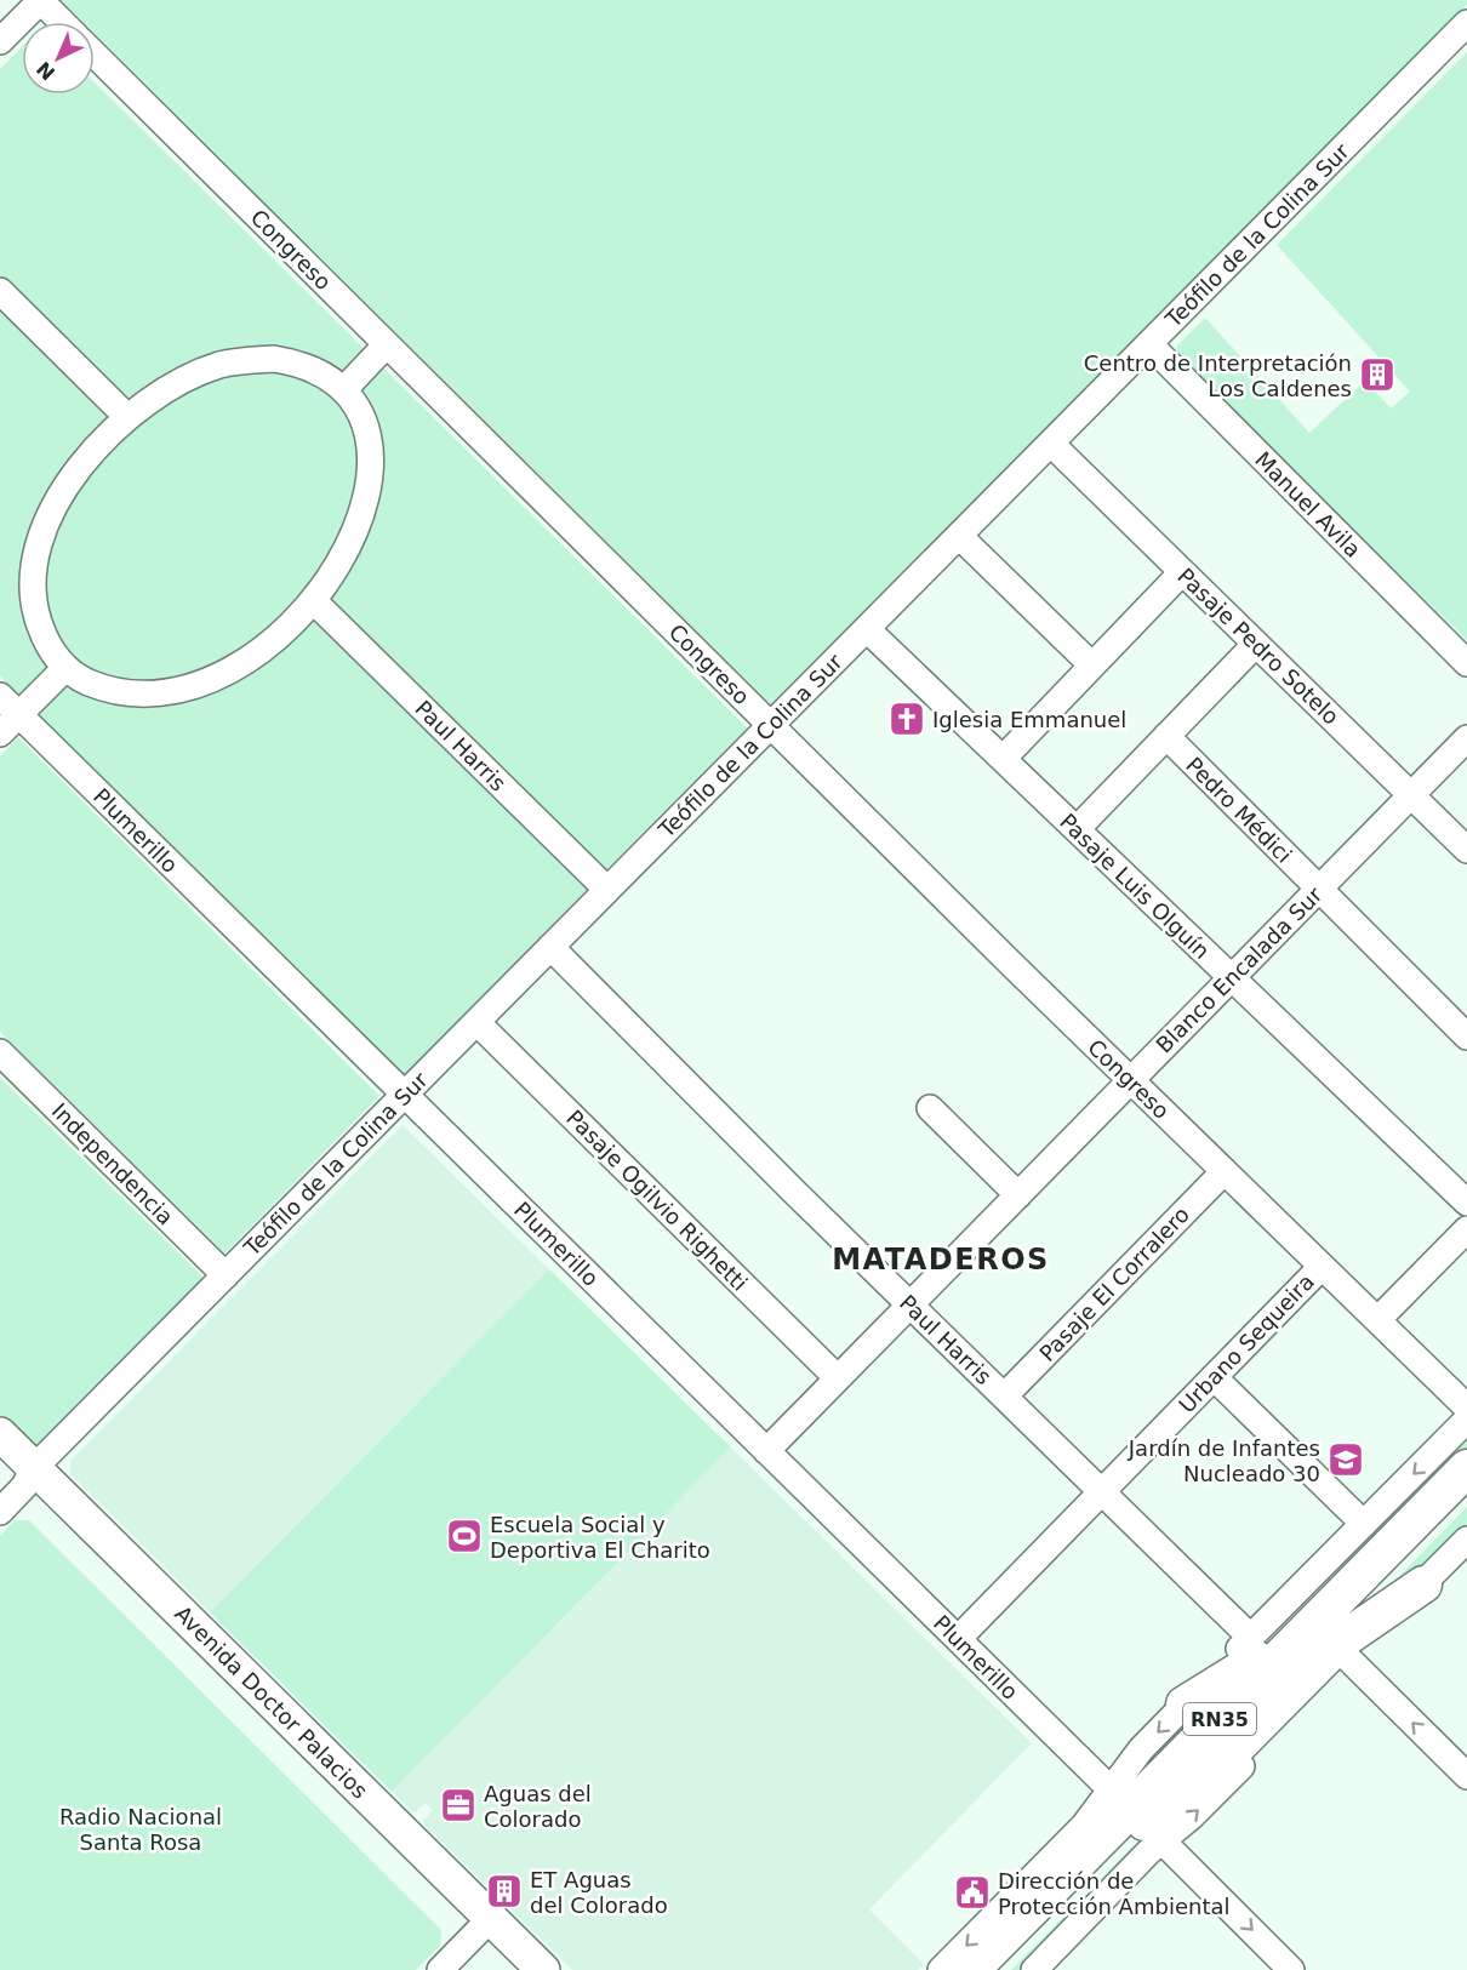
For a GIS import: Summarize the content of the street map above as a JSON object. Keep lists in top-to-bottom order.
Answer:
{
  "streets": {
    "highway": ["RN35"],
    "main road": ["Avenida Doctor Palacios"],
    "street": [
      "Teófilo de la Colina Sur",
      "Congreso",
      "Manuel Avila",
      "Pasaje Pedro Sotelo",
      "Paul Harris",
      "Pedro Médici",
      "Plumerillo",
      "Pasaje Luis Olguín",
      "Blanco Encalada Sur",
      "Independencia",
      "Pasaje Ogilvio Righetti",
      "Pasaje El Corralero",
      "Urbano Sequeira"
    ]
  },
  "crossings": [
    ["Teófilo de la Colina Sur", "Congreso"],
    ["Teófilo de la Colina Sur", "Manuel Avila"],
    ["Teófilo de la Colina Sur", "Pasaje Pedro Sotelo"],
    ["Teófilo de la Colina Sur", "Paul Harris"],
    ["Teófilo de la Colina Sur", "Plumerillo"],
    ["Teófilo de la Colina Sur", "Pasaje Luis Olguín"],
    ["Teófilo de la Colina Sur", "Independencia"],
    ["Teófilo de la Colina Sur", "Pasaje Ogilvio Righetti"],
    ["Teófilo de la Colina Sur", "Avenida Doctor Palacios"],
    ["Congreso", "Blanco Encalada Sur"],
    ["Congreso", "Pasaje El Corralero"],
    ["Congreso", "Urbano Sequeira"],
    ["Pasaje Pedro Sotelo", "Blanco Encalada Sur"],
    ["Paul Harris", "Blanco Encalada Sur"],
    ["Paul Harris", "Pasaje El Corralero"],
    ["Paul Harris", "Urbano Sequeira"],
    ["Pedro Médici", "Blanco Encalada Sur"],
    ["Plumerillo", "Blanco Encalada Sur"],
    ["Plumerillo", "Urbano Sequeira"],
    ["Pasaje Luis Olguín", "Blanco Encalada Sur"],
    ["Blanco Encalada Sur", "Pasaje Ogilvio Righetti"]
  ],
  "districts": ["MATADEROS"],
  "parks": ["Radio Nacional Santa Rosa"],
  "places": {
    "building": ["Centro de Interpretación Los Caldenes", "ET Aguas del Colorado"],
    "church": ["Iglesia Emmanuel"],
    "school or university": ["Jardín de Infantes Nucleado 30"],
    "sports": ["Escuela Social y Deportiva El Charito"],
    "office": ["Aguas del Colorado"],
    "public building": ["Dirección de Protección Ambiental"]
  },
  "north": "bottom left"
}
